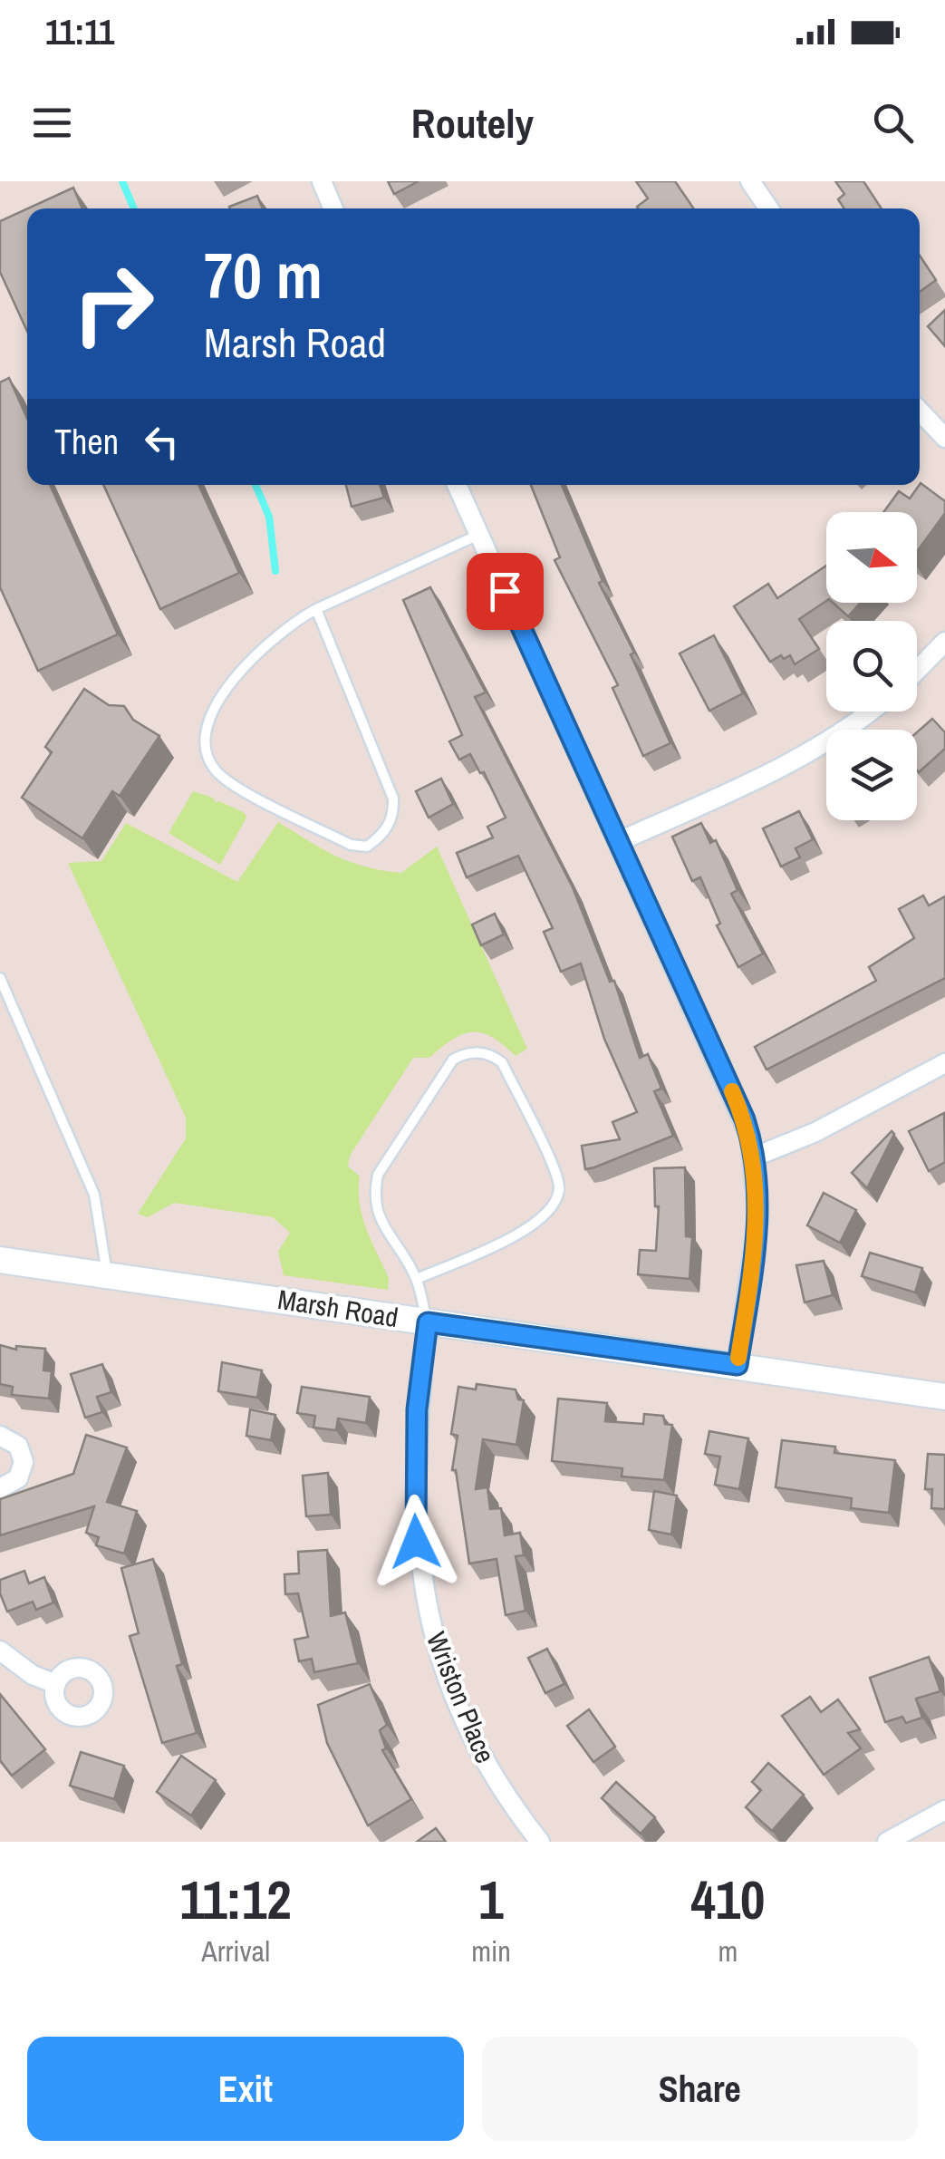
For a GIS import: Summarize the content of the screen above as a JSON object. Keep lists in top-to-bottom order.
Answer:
{
  "streets": {
    "street": ["Marsh Road", "Wriston Place"]
  },
  "crossings": [
    ["Marsh Road", "Wriston Place"]
  ],
  "north": "right",
  "page": {
    "status": "11:11",
    "header": "Routely",
    "turn": ["70 m", "Marsh Road"],
    "then": "Then",
    "eta": [
      "11:12",
      "Arrival",
      "1",
      "min",
      "410",
      "m"
    ],
    "buttons": ["Exit", "Share"]
  }
}
